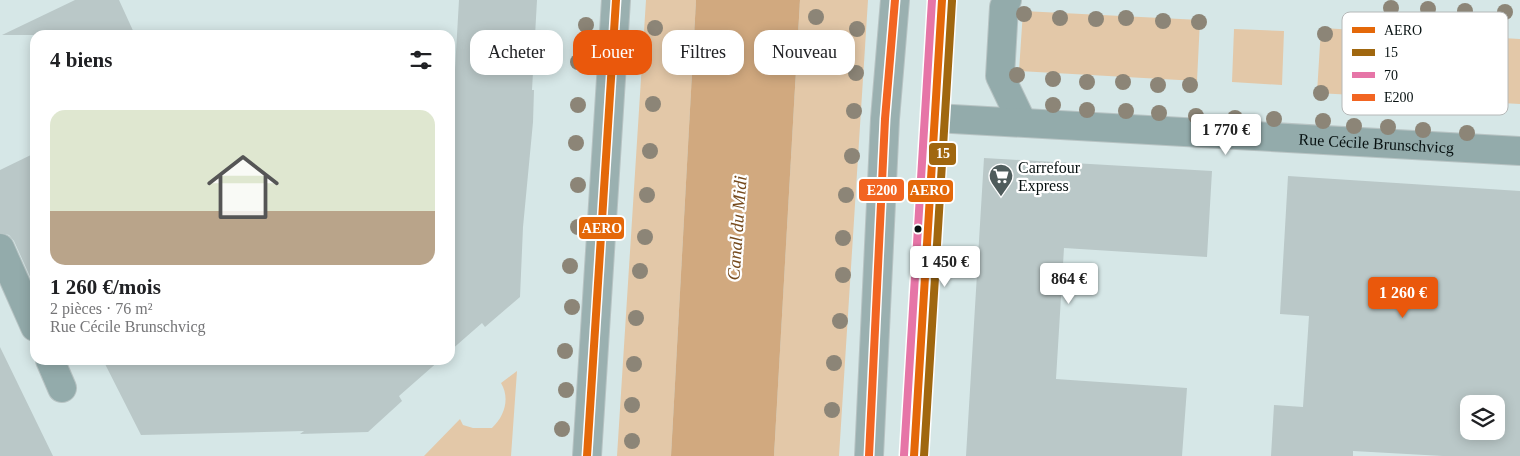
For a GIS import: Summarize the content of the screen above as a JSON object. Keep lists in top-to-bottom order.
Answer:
{
  "streets": {
    "street": ["Rue Cécile Brunschvicg"]
  },
  "water": ["Canal du Midi"],
  "places": {
    "supermarket": ["Carrefour Express"]
  },
  "lines": [
    "transit line AERO",
    "transit line 70",
    "transit line E200",
    "transit line 15"
  ],
  "legend": [
    "AERO",
    "15",
    "70",
    "E200"
  ],
  "page": {
    "chip": [
      "Acheter",
      "Louer",
      "Filtres",
      "Nouveau"
    ],
    "heading": "4 biens",
    "list": [
      {
        "name": "1 260 €/mois",
        "note": "2 pièces · 76 m² · Rue Cécile Brunschvicg"
      }
    ],
    "price": [
      "1 770 €",
      "1 450 €",
      "864 €",
      "1 260 €"
    ]
  }
}
